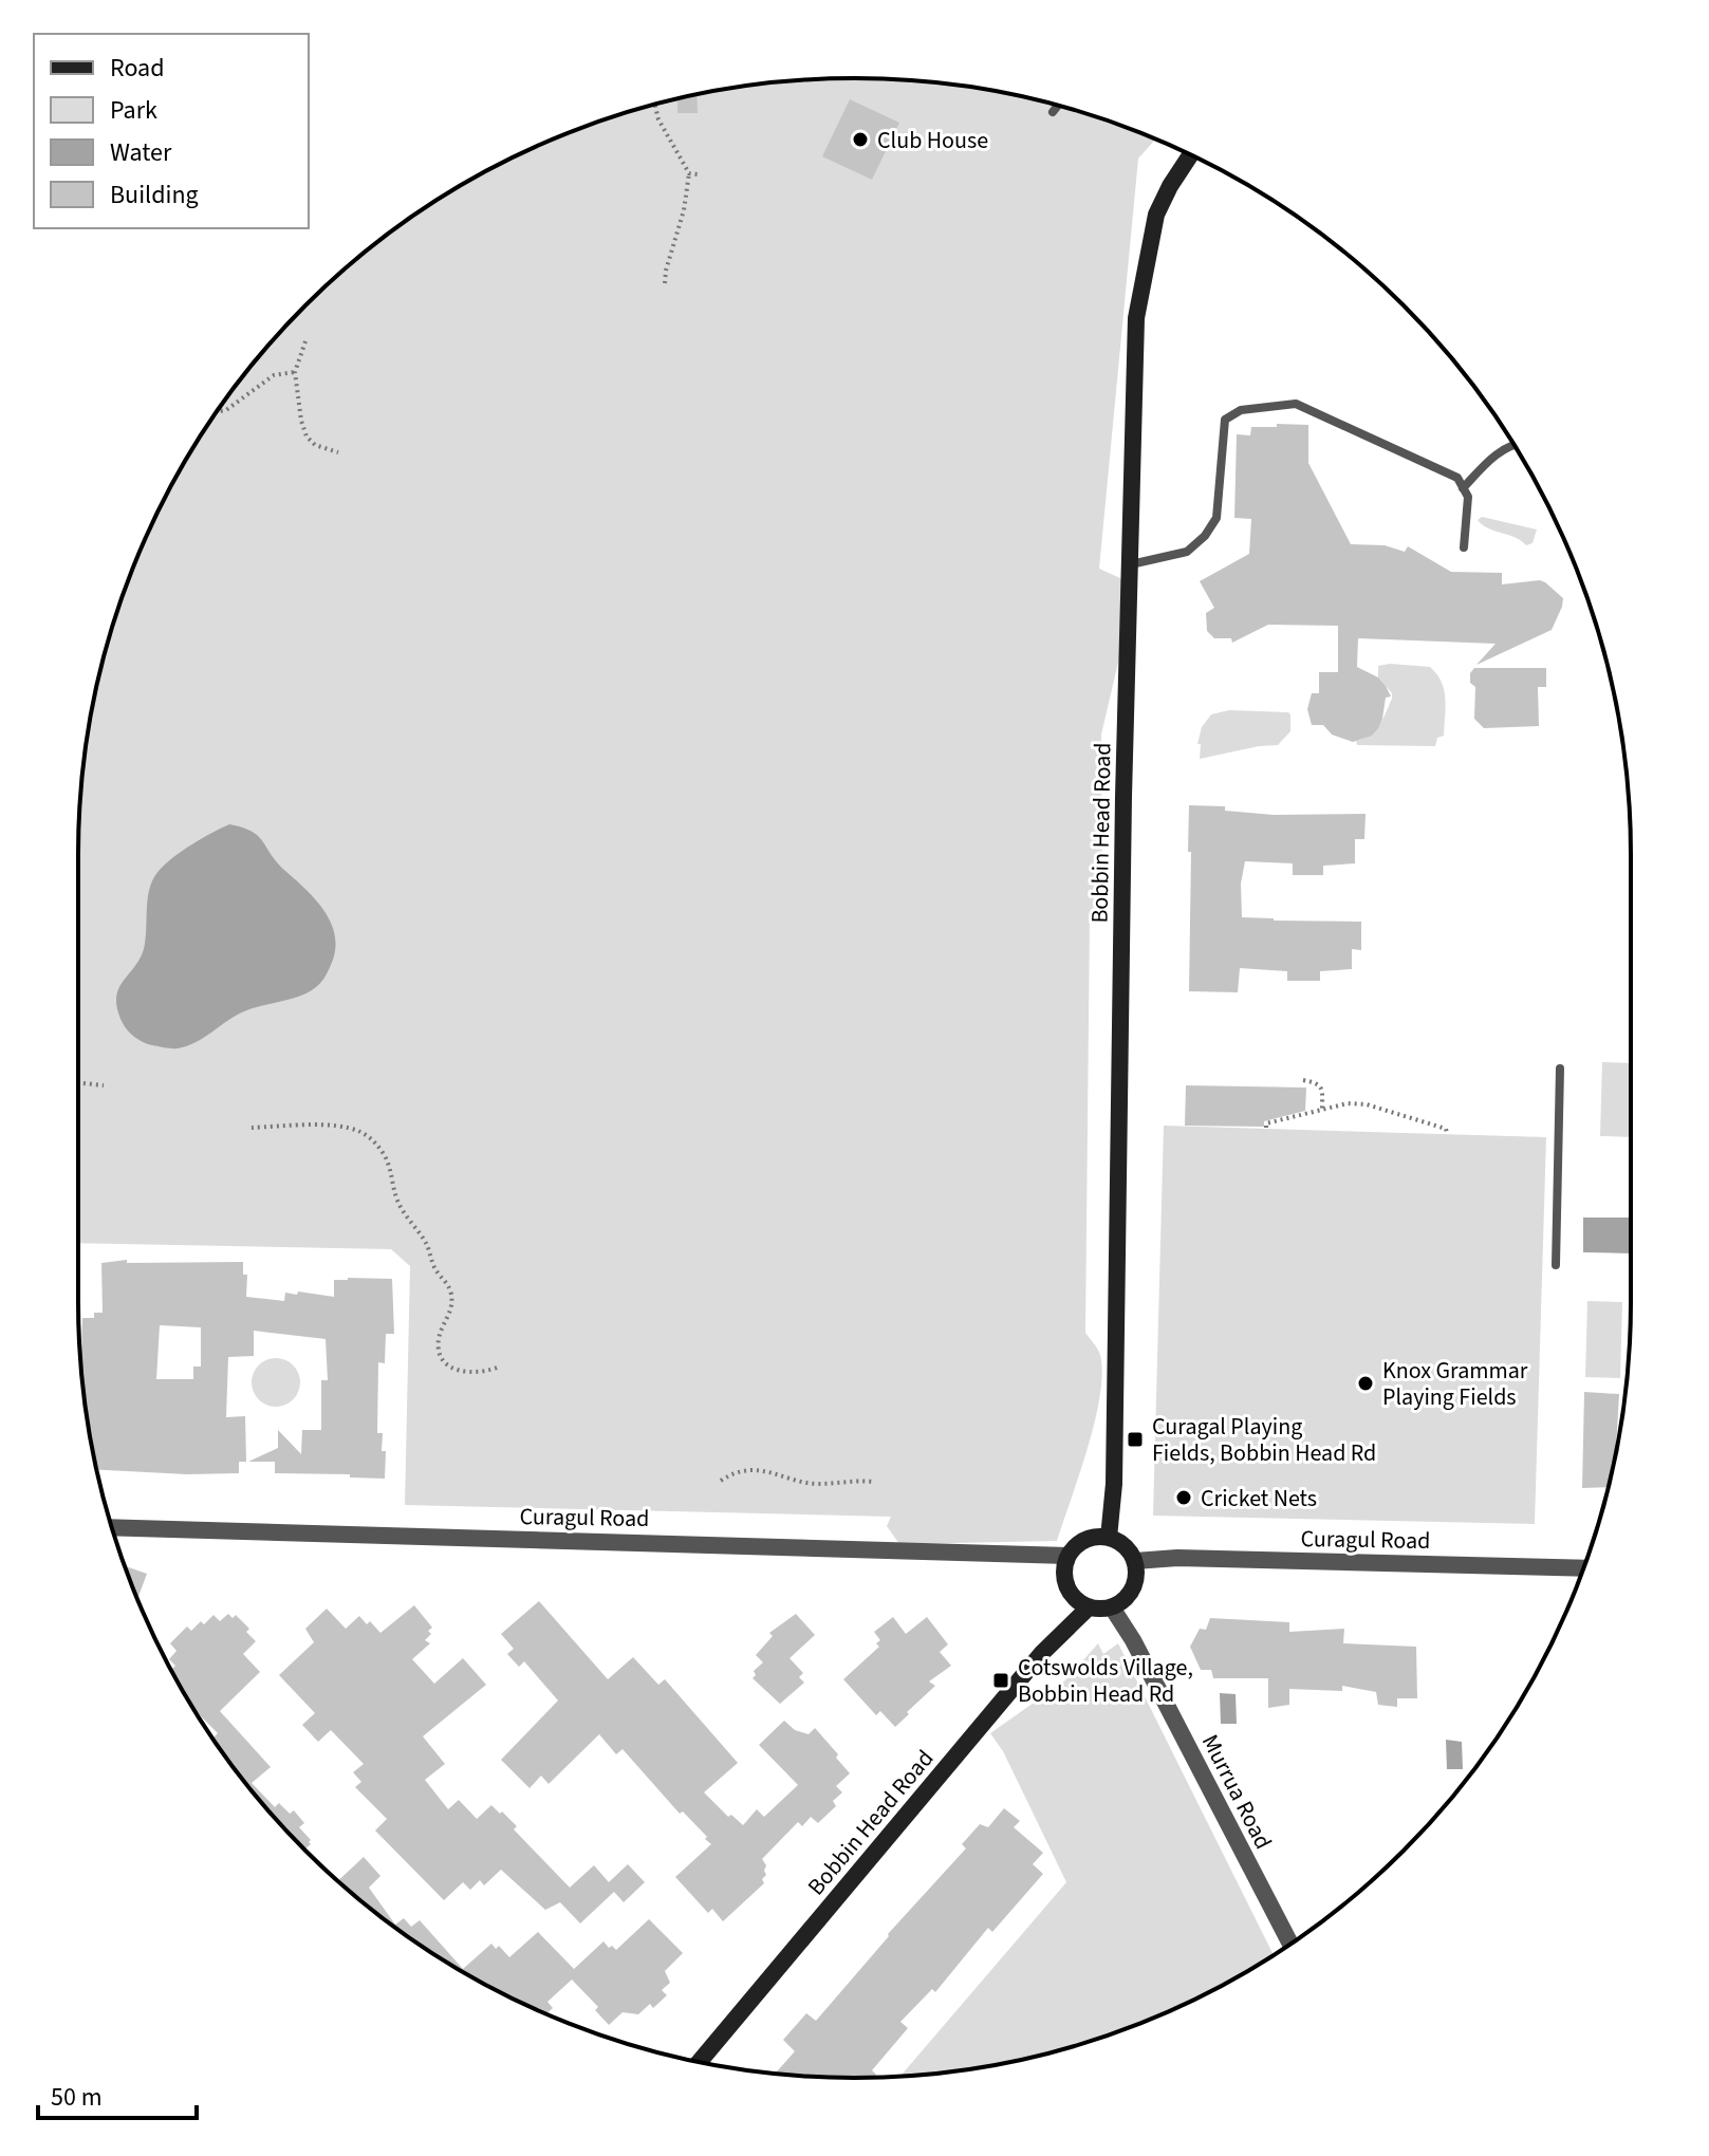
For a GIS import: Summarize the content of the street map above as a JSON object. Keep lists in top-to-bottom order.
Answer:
{
  "streets": {
    "main road": ["Bobbin Head Road"],
    "street": ["Curagul Road", "Murrua Road"]
  },
  "crossings": [
    ["Bobbin Head Road", "Curagul Road"],
    ["Bobbin Head Road", "Murrua Road"],
    ["Curagul Road", "Murrua Road"]
  ],
  "places": {
    "other": ["Club House", "Knox Grammar Playing Fields", "Cricket Nets"],
    "transit": ["Curagal Playing Fields, Bobbin Head Rd", "Cotswolds Village, Bobbin Head Rd"]
  },
  "legend": [
    "Road",
    "Park",
    "Water",
    "Building"
  ],
  "scale_bar": "50 m"
}
